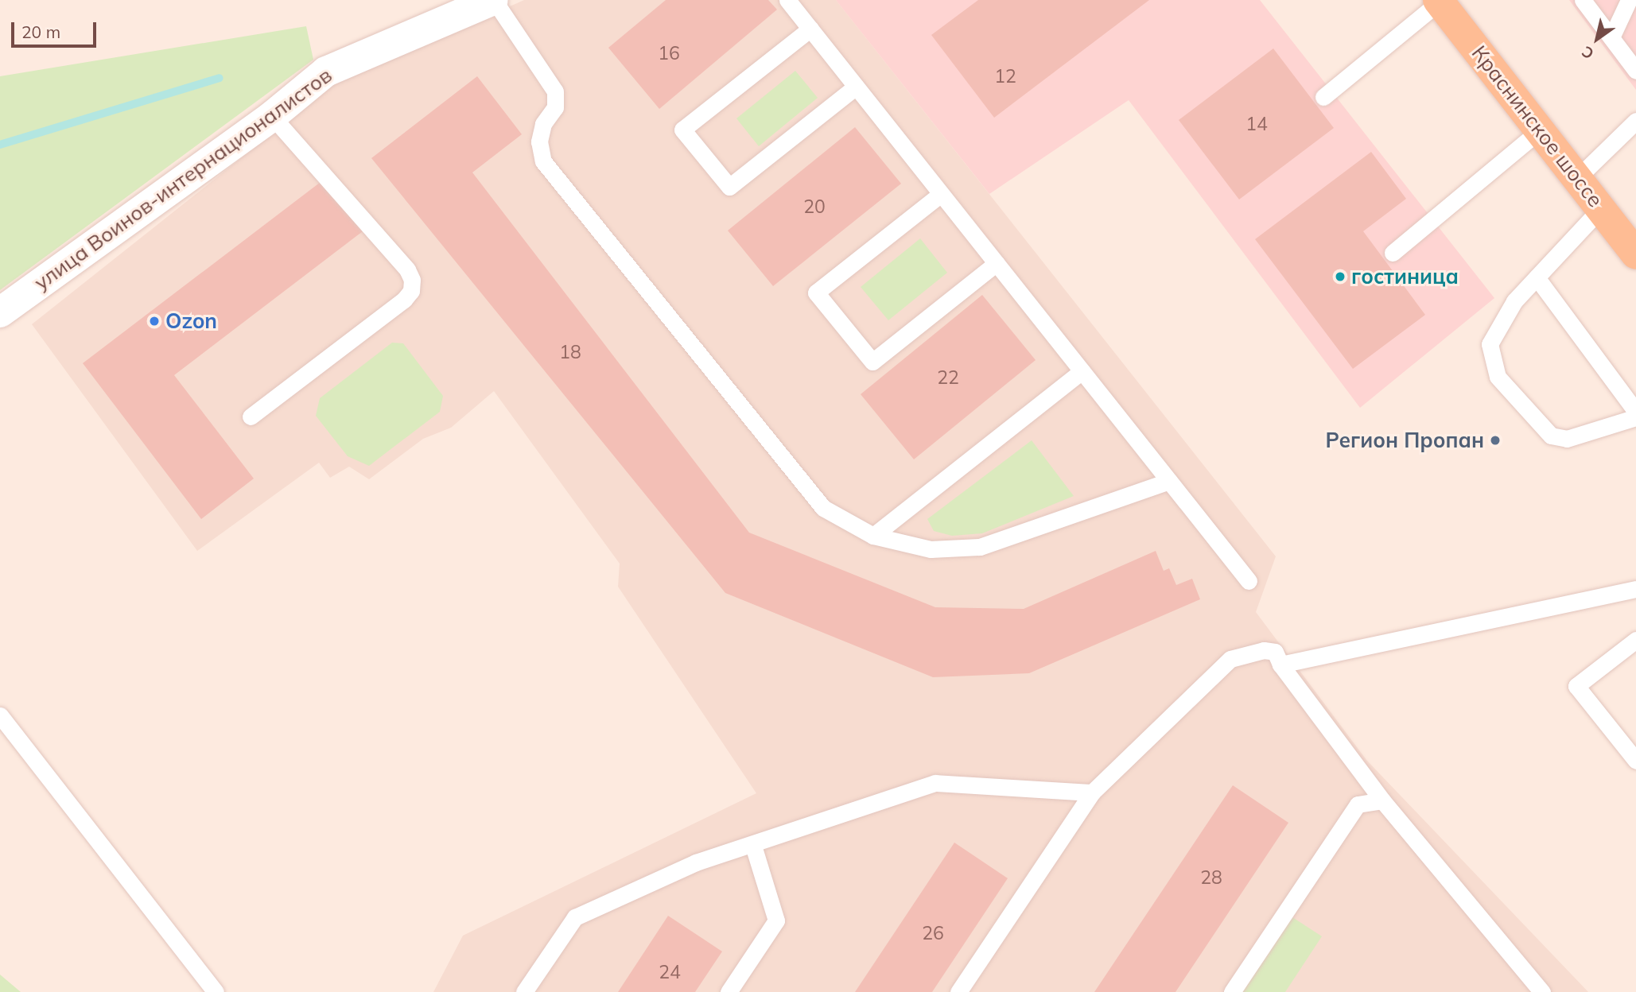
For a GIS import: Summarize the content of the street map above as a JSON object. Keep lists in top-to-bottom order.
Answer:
{
  "streets": {
    "main road": ["Краснинское шоссе"],
    "street": ["улица Воинов-интернационалистов"]
  },
  "places": ["гостиница", "Ozon", "Регион Пропан"],
  "house_numbers": [
    "16",
    "12",
    "14",
    "20",
    "18",
    "22",
    "28",
    "26",
    "24"
  ],
  "scale_bar": "20 m",
  "north": "bottom left"
}
